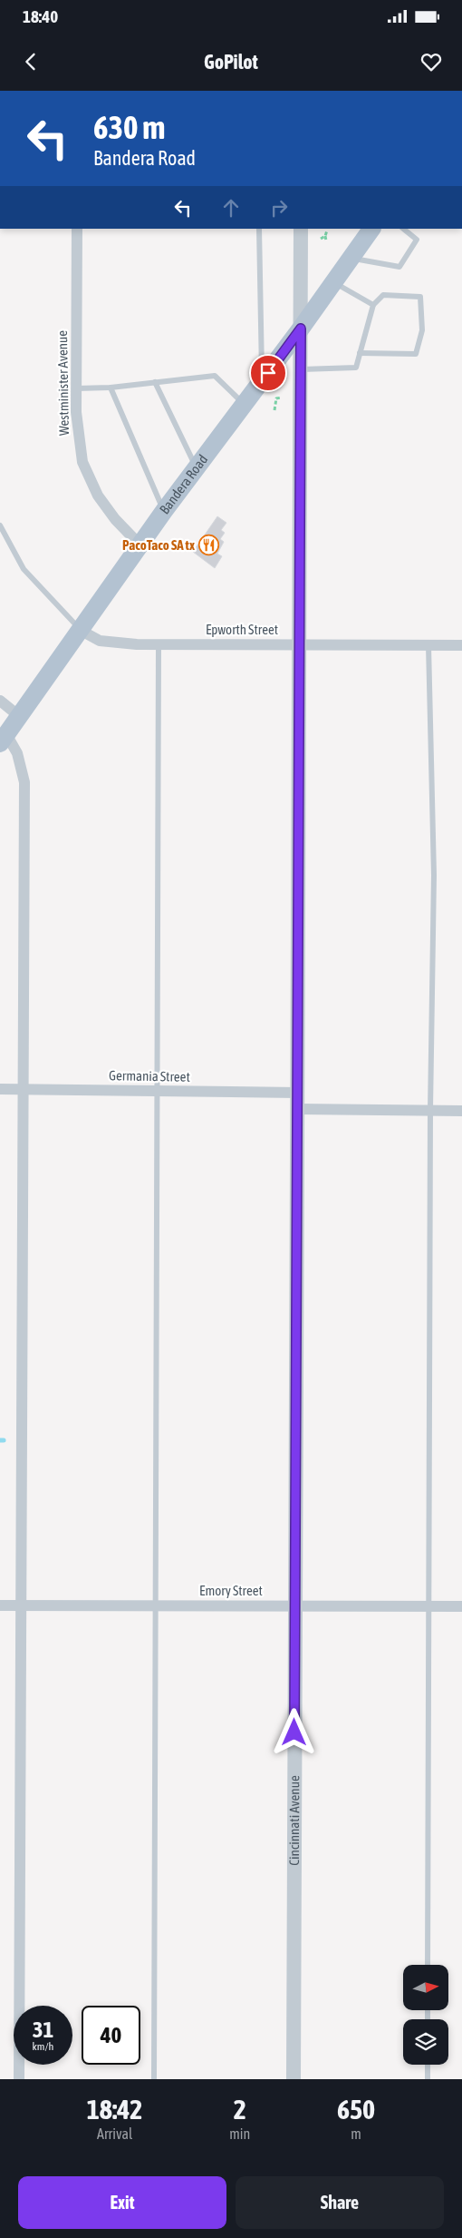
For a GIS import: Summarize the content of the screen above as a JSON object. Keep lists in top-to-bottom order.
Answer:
{
  "streets": {
    "main road": ["Bandera Road"],
    "street": [
      "Westminister Avenue",
      "Epworth Street",
      "Germania Street",
      "Emory Street",
      "Cincinnati Avenue"
    ]
  },
  "crossings": [
    ["Westminister Avenue", "Bandera Road"],
    ["Bandera Road", "Epworth Street"],
    ["Bandera Road", "Cincinnati Avenue"],
    ["Epworth Street", "Cincinnati Avenue"],
    ["Germania Street", "Cincinnati Avenue"],
    ["Emory Street", "Cincinnati Avenue"]
  ],
  "places": {
    "restaurant": ["PacoTaco SA tx"]
  },
  "north": "right",
  "page": {
    "status": "18:40",
    "header": "GoPilot",
    "turn": ["630 m", "Bandera Road"],
    "speed": "31 km/h",
    "limit": "40",
    "eta": [
      "18:42",
      "Arrival",
      "2",
      "min",
      "650",
      "m"
    ],
    "buttons": ["Exit", "Share"]
  }
}
